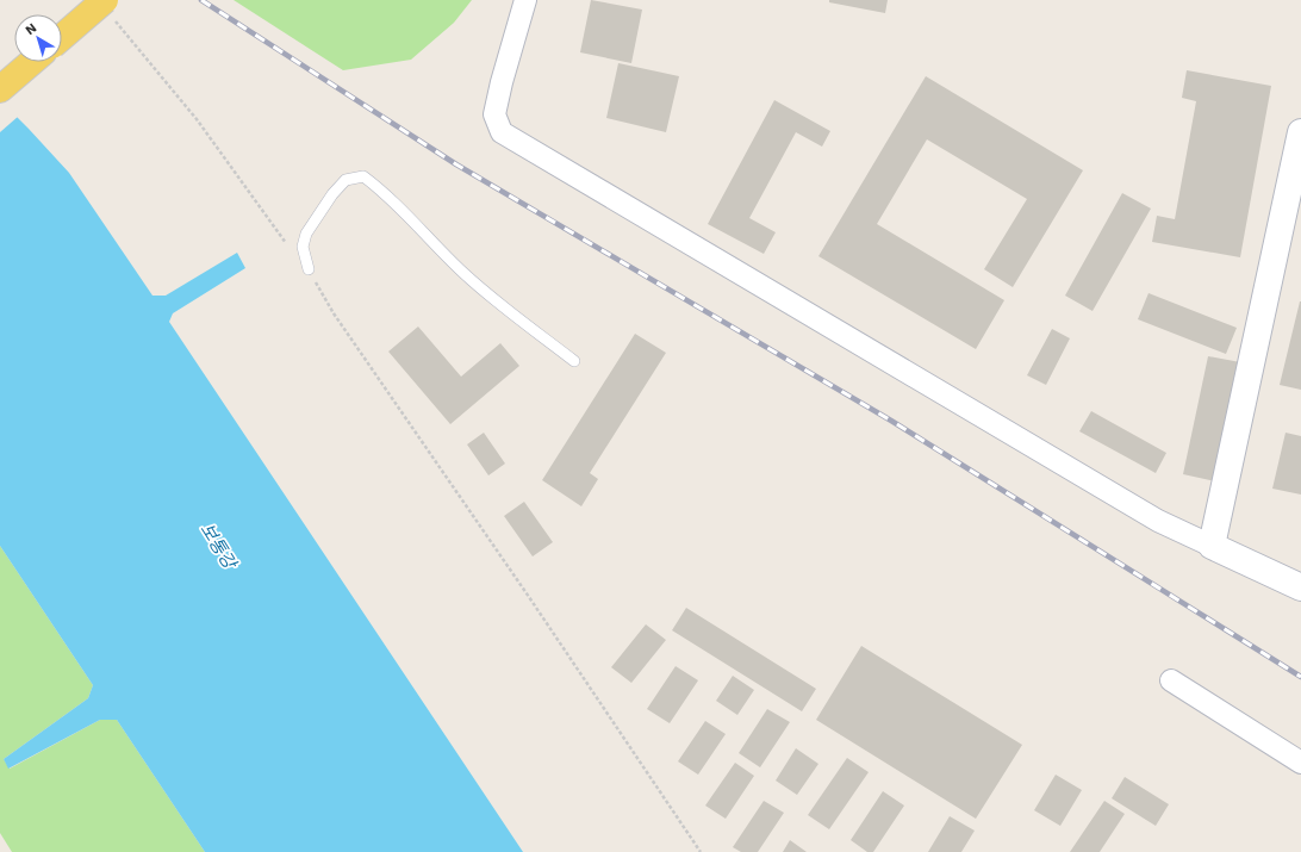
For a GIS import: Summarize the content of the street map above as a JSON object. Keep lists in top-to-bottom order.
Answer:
{
  "water": ["보통강"],
  "north": "top left"
}
